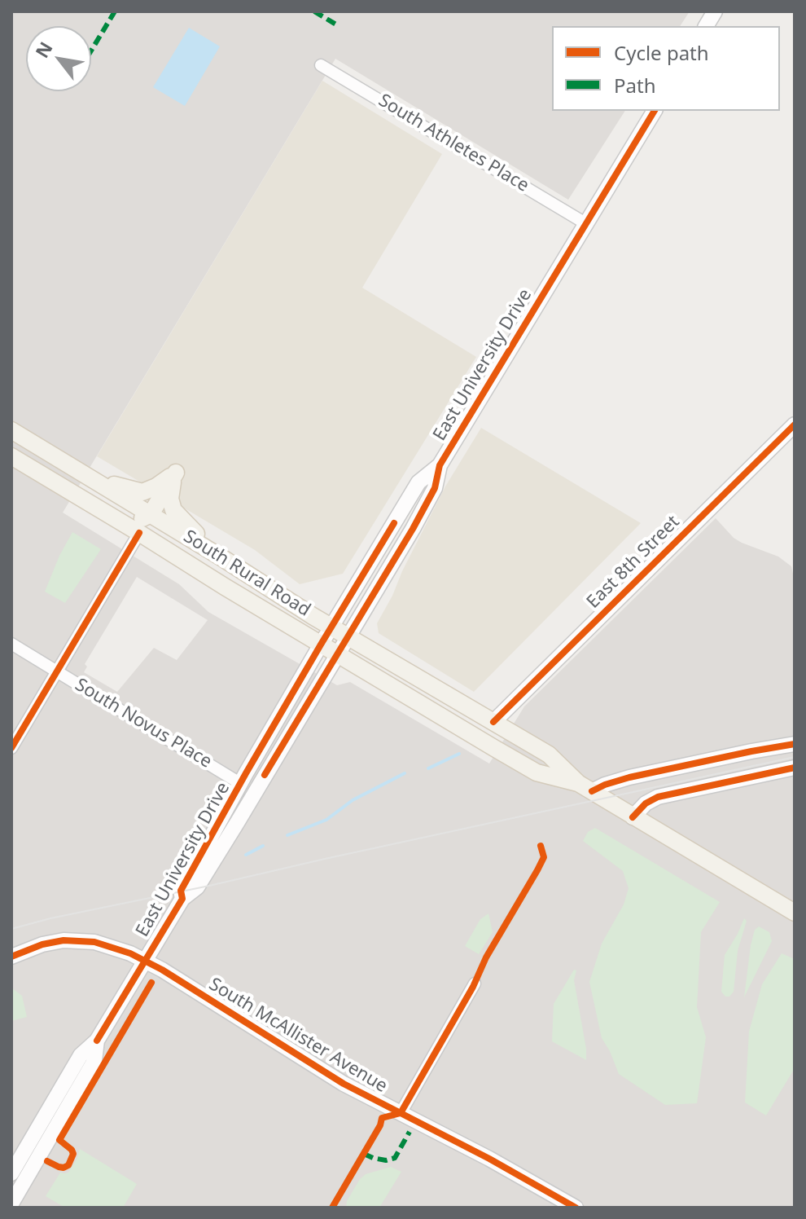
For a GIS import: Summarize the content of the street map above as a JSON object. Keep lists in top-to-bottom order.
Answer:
{
  "streets": {
    "main road": [
      "East University Drive",
      "East 8th Street",
      "South Rural Road",
      "South McAllister Avenue"
    ],
    "street": ["South Athletes Place", "South Novus Place"]
  },
  "crossings": [
    ["South Athletes Place", "East University Drive"],
    ["East University Drive", "South Rural Road"],
    ["East University Drive", "South Novus Place"],
    ["East University Drive", "South McAllister Avenue"],
    ["East 8th Street", "South Rural Road"]
  ],
  "legend": ["Cycle path", "Path"],
  "north": "top left"
}
